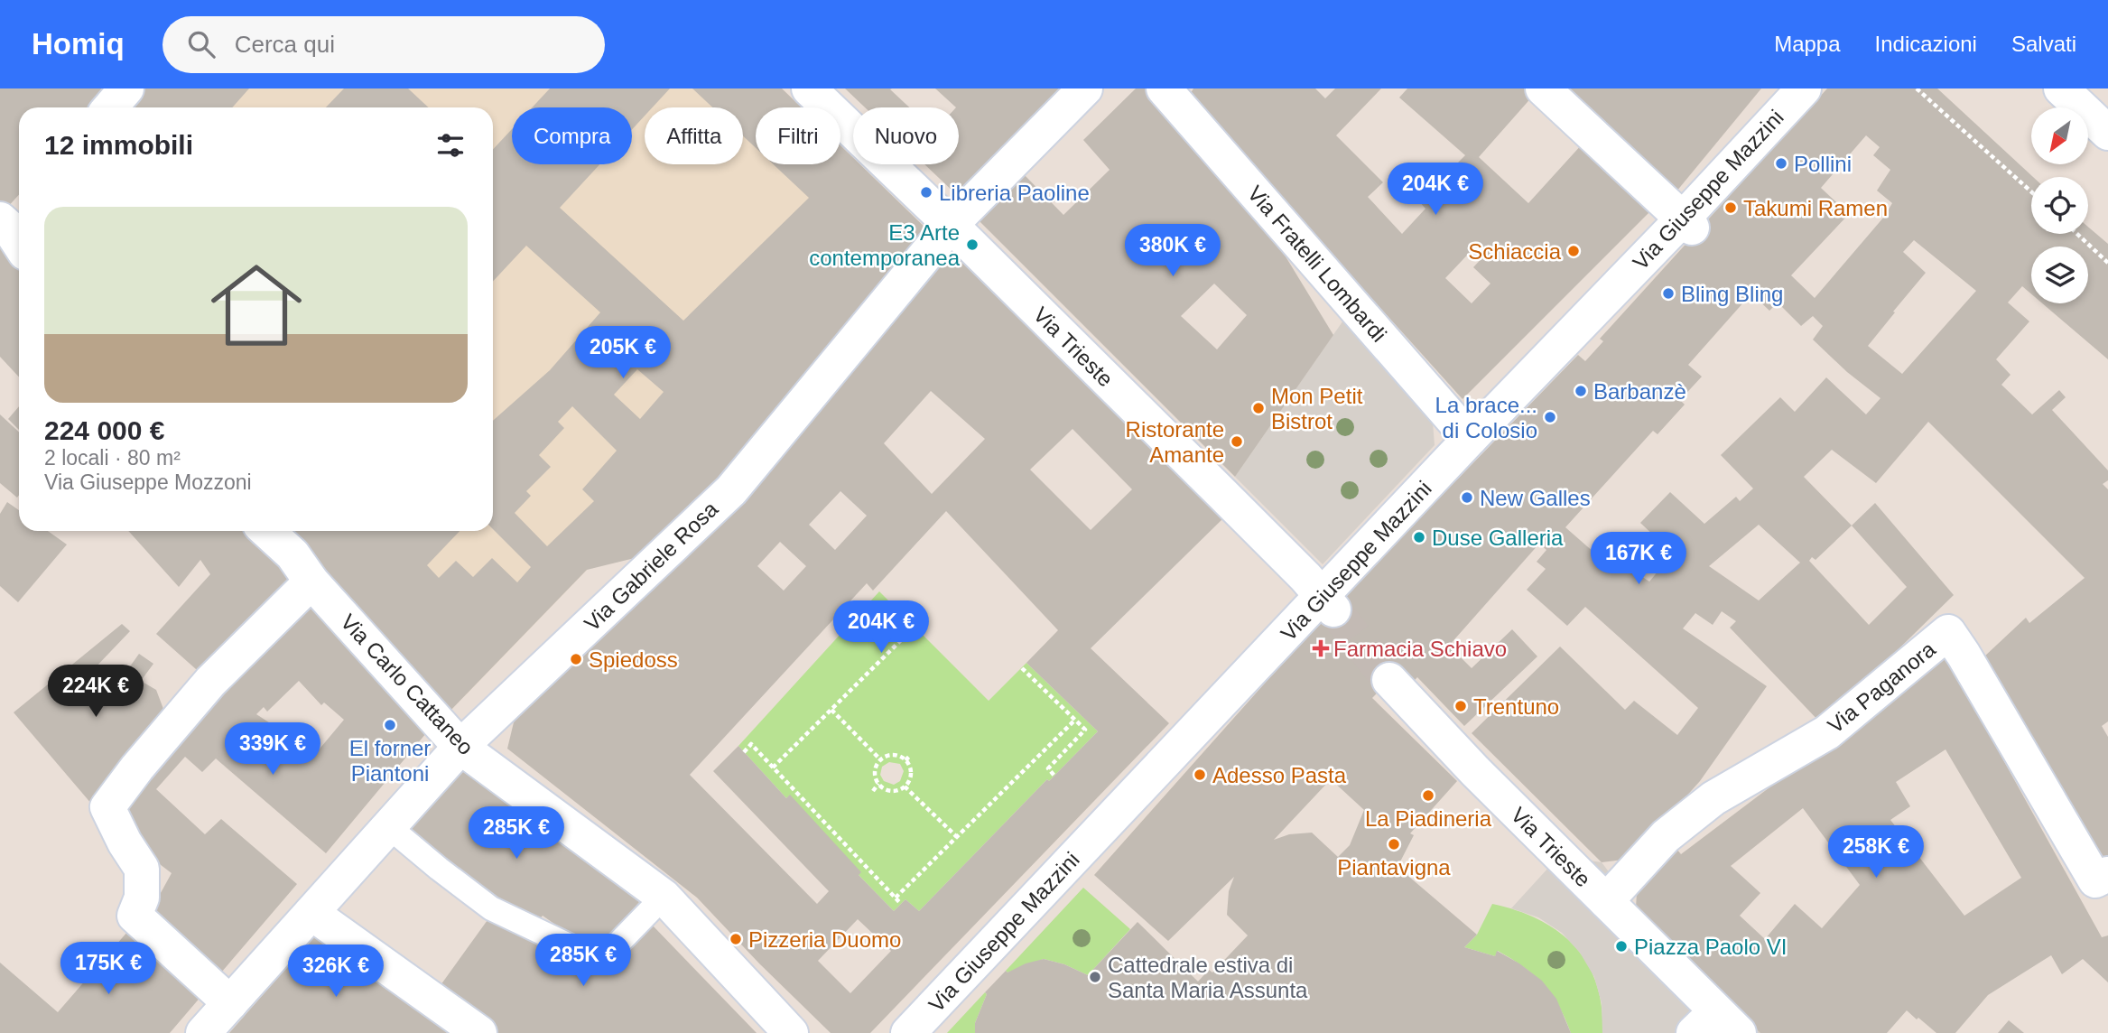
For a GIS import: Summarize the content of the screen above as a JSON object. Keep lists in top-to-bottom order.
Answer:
{
  "streets": {
    "street": [
      "Via Giuseppe Mazzini",
      "Via Fratelli Lombardi",
      "Via Trieste",
      "Via Gabriele Rosa",
      "Via Carlo Cattaneo",
      "Via Paganora"
    ]
  },
  "crossings": [
    ["Via Giuseppe Mazzini", "Via Fratelli Lombardi"],
    ["Via Giuseppe Mazzini", "Via Trieste"],
    ["Via Trieste", "Via Gabriele Rosa"],
    ["Via Trieste", "Via Paganora"],
    ["Via Gabriele Rosa", "Via Carlo Cattaneo"]
  ],
  "places": {
    "other": [
      "Pollini",
      "Libreria Paoline",
      "Takumi Ramen",
      "E3 Arte contemporanea",
      "Schiaccia",
      "Bling Bling",
      "Barbanzè",
      "Mon Petit Bistrot",
      "La brace... di Colosio",
      "Ristorante Amante",
      "New Galles",
      "Duse Galleria",
      "Spiedoss",
      "Trentuno",
      "El forner Piantoni",
      "Adesso Pasta",
      "La Piadineria",
      "Piantavigna",
      "Pizzeria Duomo",
      "Piazza Paolo VI",
      "Cattedrale estiva di Santa Maria Assunta"
    ],
    "health": ["Farmacia Schiavo"]
  },
  "north": "bottom left",
  "page": {
    "header": "Homiq",
    "search": "Cerca qui",
    "nav": ["Mappa", "Indicazioni", "Salvati"],
    "chip": [
      "Compra",
      "Affitta",
      "Filtri",
      "Nuovo"
    ],
    "heading": "12 immobili",
    "price": [
      "204K €",
      "380K €",
      "205K €",
      "167K €",
      "204K €",
      "224K €",
      "339K €",
      "285K €",
      "258K €",
      "285K €",
      "175K €",
      "326K €"
    ],
    "list": [
      {
        "name": "224 000 €",
        "note": "2 locali · 80 m² · Via Giuseppe Mozzoni"
      }
    ]
  }
}
